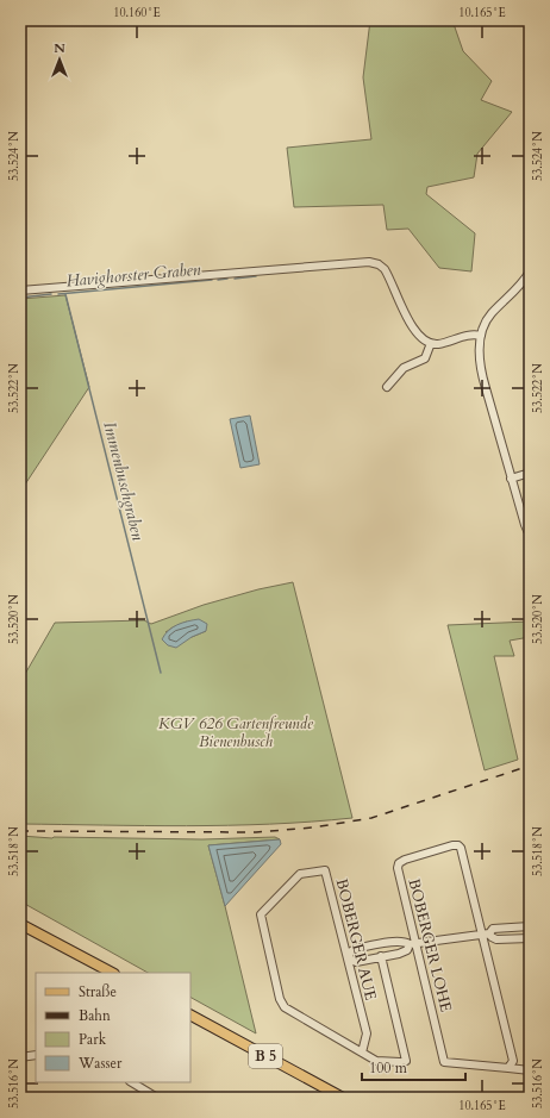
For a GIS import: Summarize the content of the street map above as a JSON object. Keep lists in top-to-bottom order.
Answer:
{
  "streets": {
    "main road": ["B 5"],
    "street": ["BOBERGER AUE", "BOBERGER LOHE"]
  },
  "water": ["Havighorster Graben", "Immenbuschgraben"],
  "parks": ["KGV 626 Gartenfreunde Bienenbusch"],
  "legend": [
    "Straße",
    "Bahn",
    "Park",
    "Wasser"
  ],
  "scale_bar": "100 m",
  "north": "top",
  "coordinates": [
    "10.160°E",
    "10.165°E",
    "53.524°N",
    "53.522°N",
    "53.520°N",
    "53.518°N",
    "53.516°N"
  ]
}
